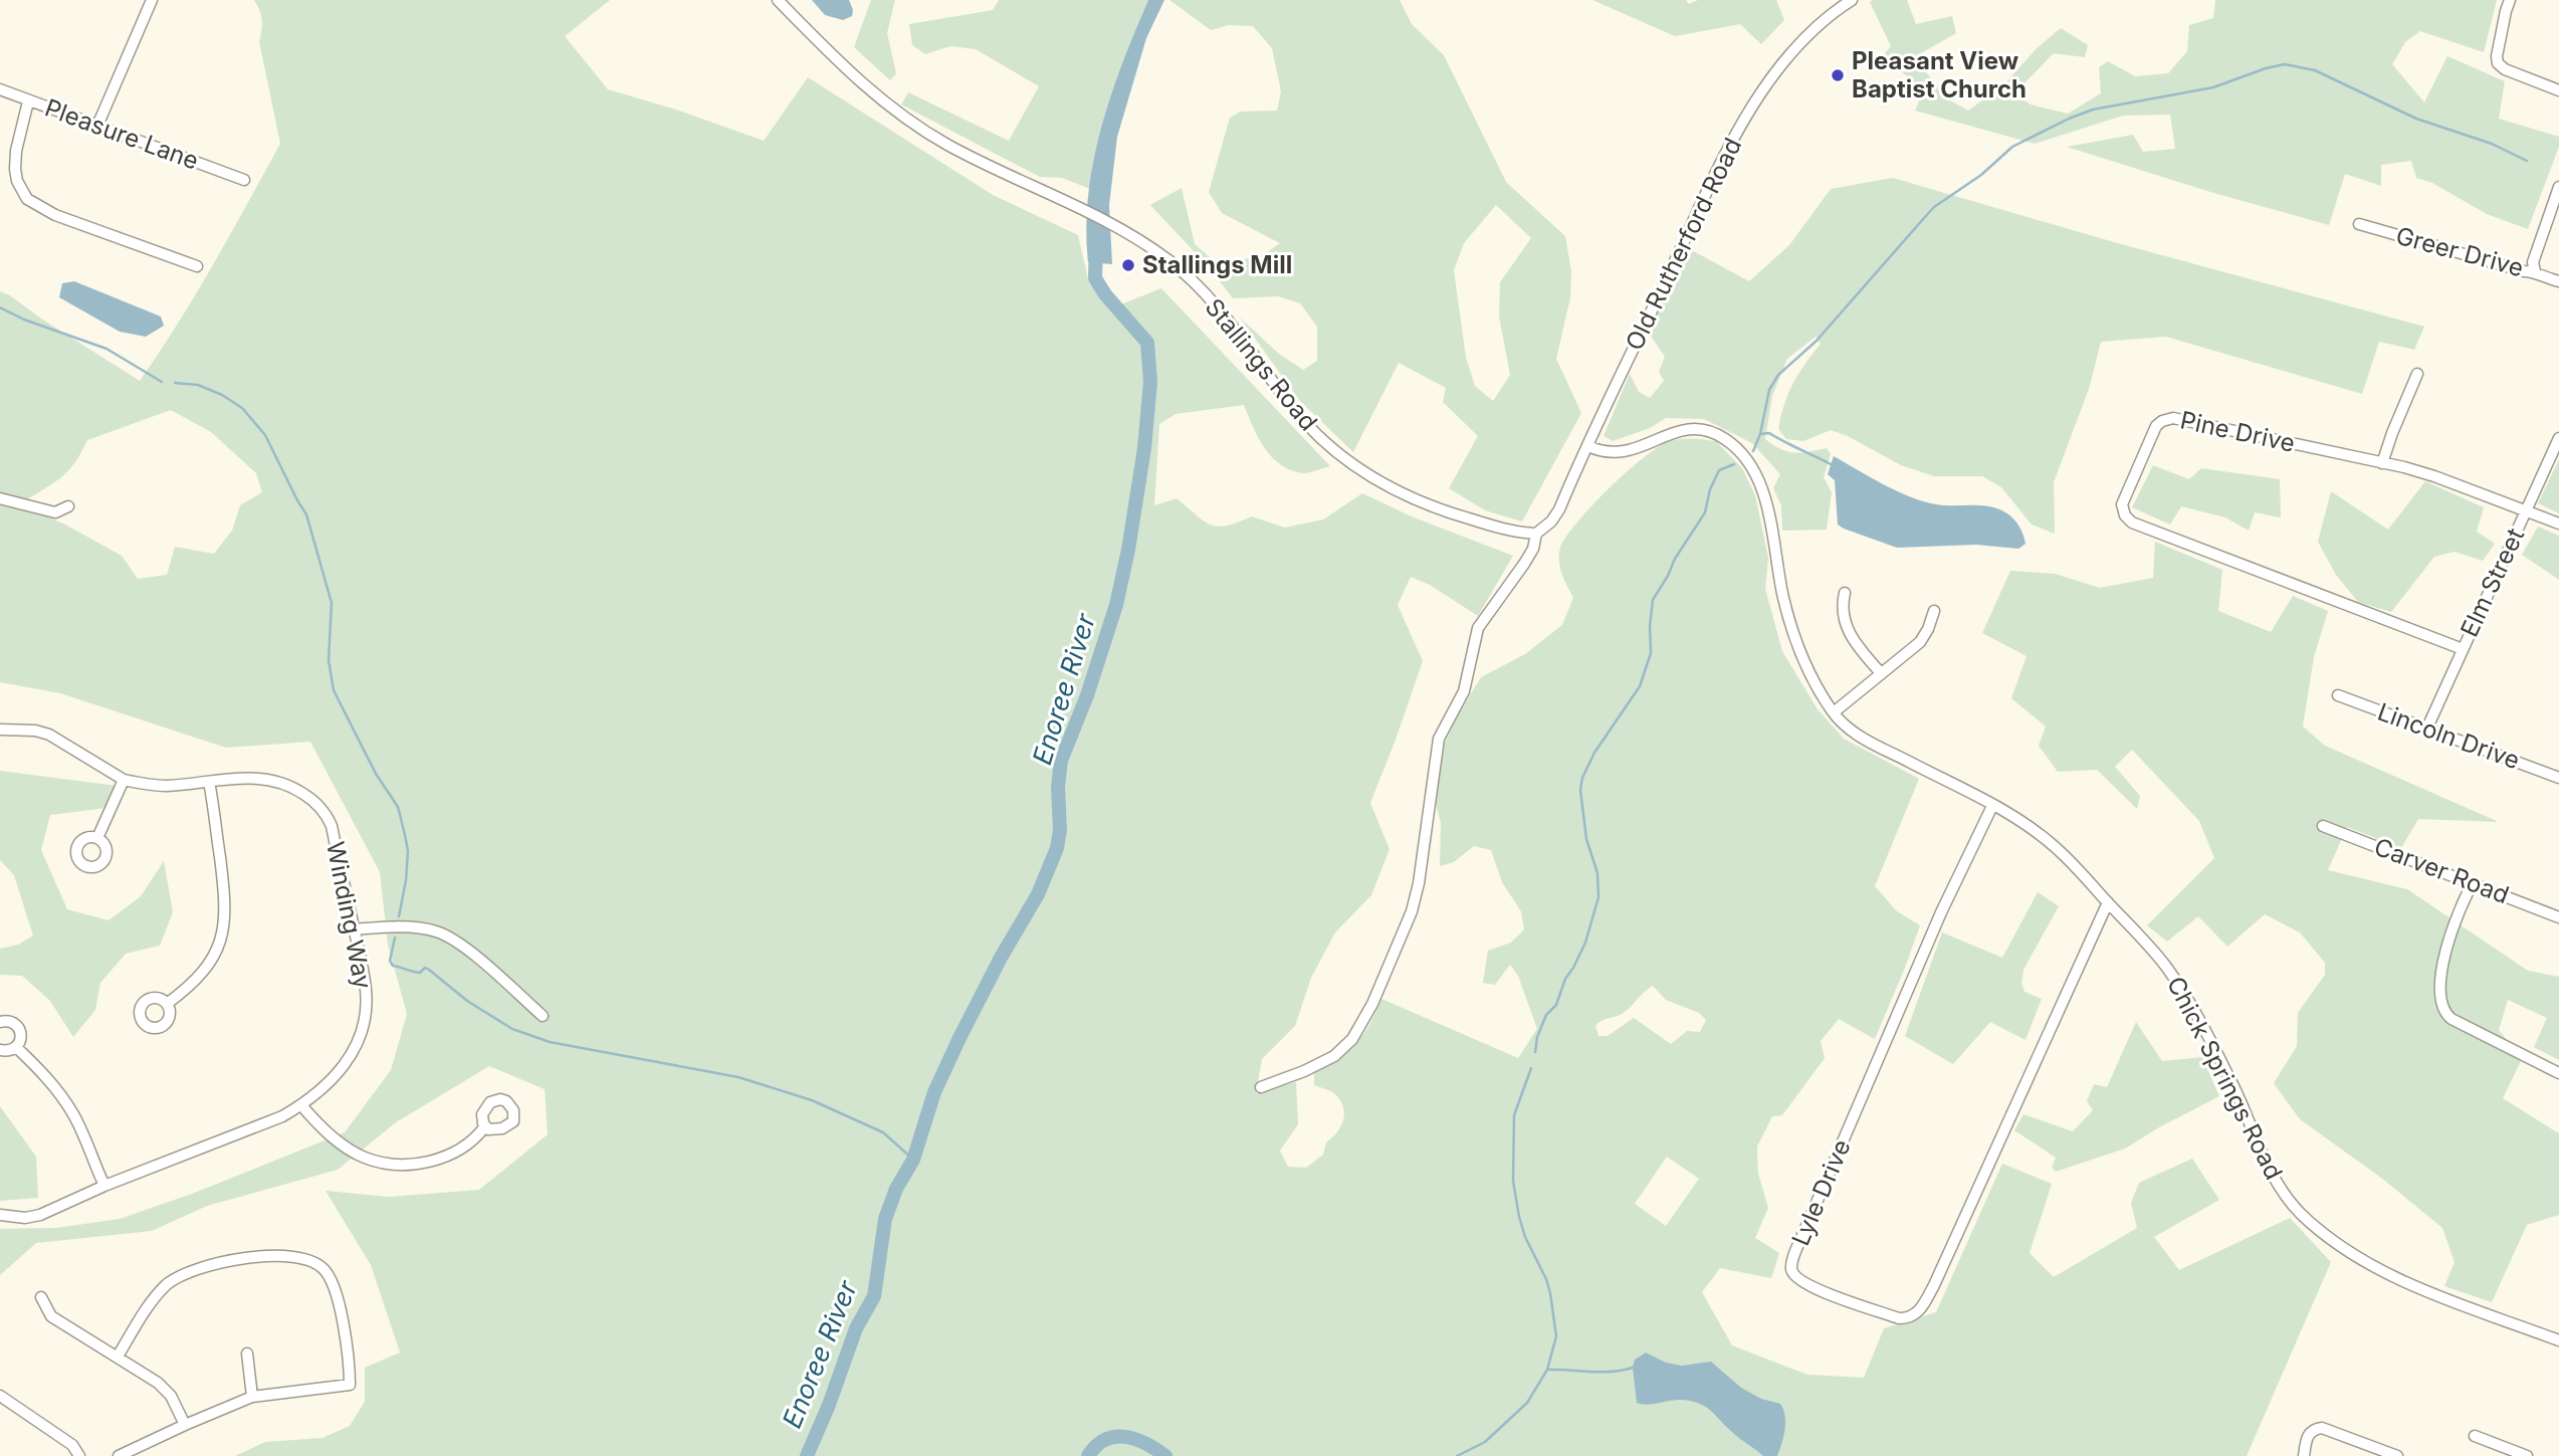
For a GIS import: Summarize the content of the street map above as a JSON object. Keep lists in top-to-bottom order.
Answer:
{
  "streets": {
    "street": [
      "Pleasure Lane",
      "Old Rutherford Road",
      "Greer Drive",
      "Stallings Road",
      "Pine Drive",
      "Elm Street",
      "Lincoln Drive",
      "Carver Road",
      "Winding Way",
      "Chick Springs Road",
      "Lyle Drive"
    ]
  },
  "crossings": [
    ["Old Rutherford Road", "Stallings Road"],
    ["Old Rutherford Road", "Chick Springs Road"],
    ["Pine Drive", "Elm Street"],
    ["Elm Street", "Lincoln Drive"],
    ["Chick Springs Road", "Lyle Drive"]
  ],
  "water": ["Enoree River"],
  "places": ["Pleasant View Baptist Church", "Stallings Mill"]
}
